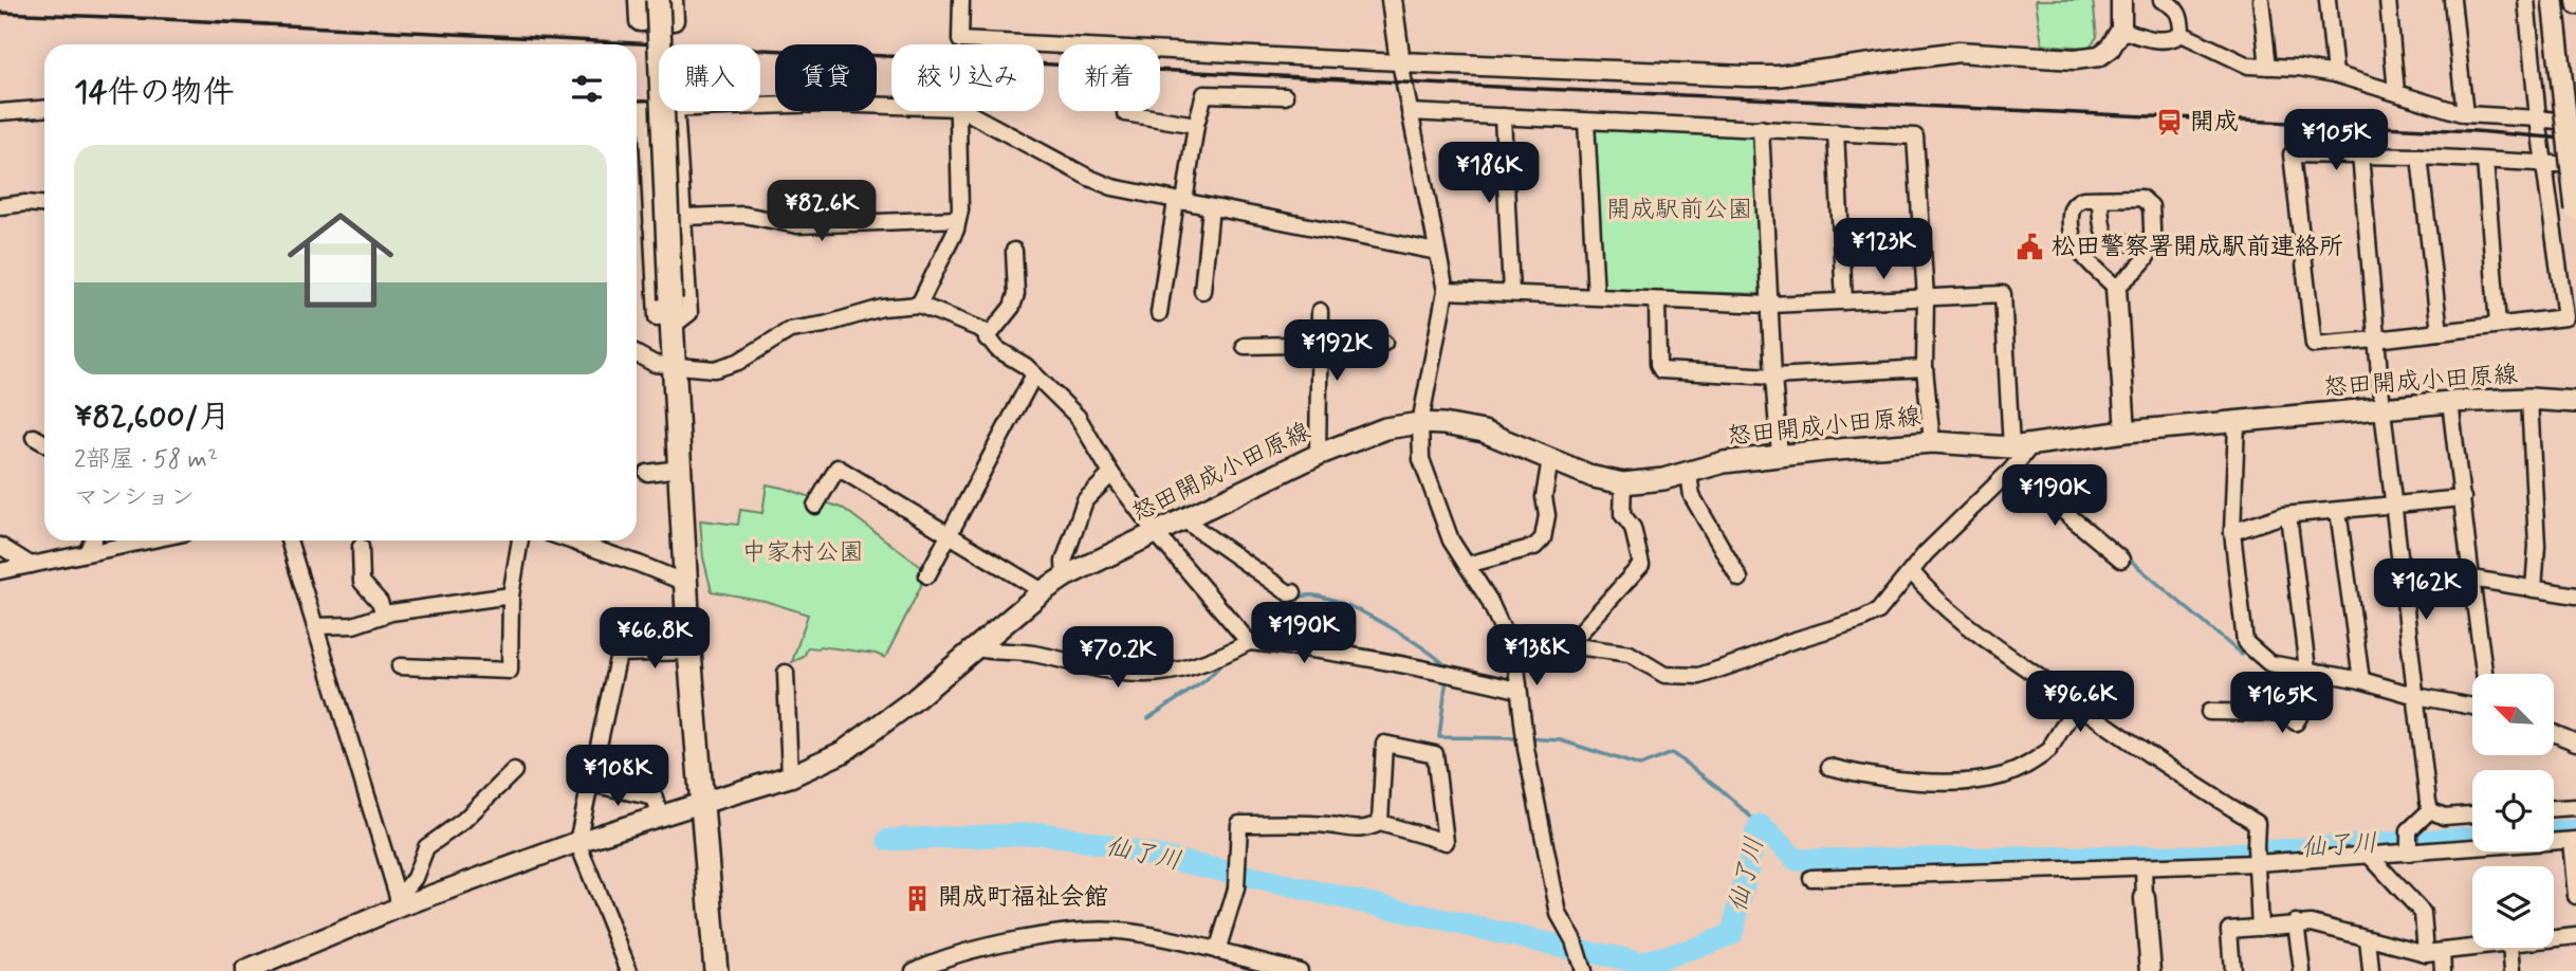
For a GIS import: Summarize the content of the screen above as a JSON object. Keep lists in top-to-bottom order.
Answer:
{
  "streets": {
    "main road": ["怒田開成小田原線"]
  },
  "water": ["仙了川"],
  "parks": ["開成駅前公園", "中家村公園"],
  "places": {
    "station": ["開成"],
    "public building": ["松田警察署開成駅前連絡所"],
    "building": ["開成町福祉会館"]
  },
  "north": "top left",
  "page": {
    "chip": [
      "購入",
      "賃貸",
      "絞り込み",
      "新着"
    ],
    "heading": "14件の物件",
    "price": [
      "¥105K",
      "¥186K",
      "¥82.6K",
      "¥123K",
      "¥192K",
      "¥190K",
      "¥162K",
      "¥190K",
      "¥66.8K",
      "¥138K",
      "¥70.2K",
      "¥96.6K",
      "¥165K",
      "¥108K"
    ],
    "list": [
      {
        "name": "¥82,600/月",
        "note": "2部屋 · 58 m² · マンション"
      }
    ]
  }
}
